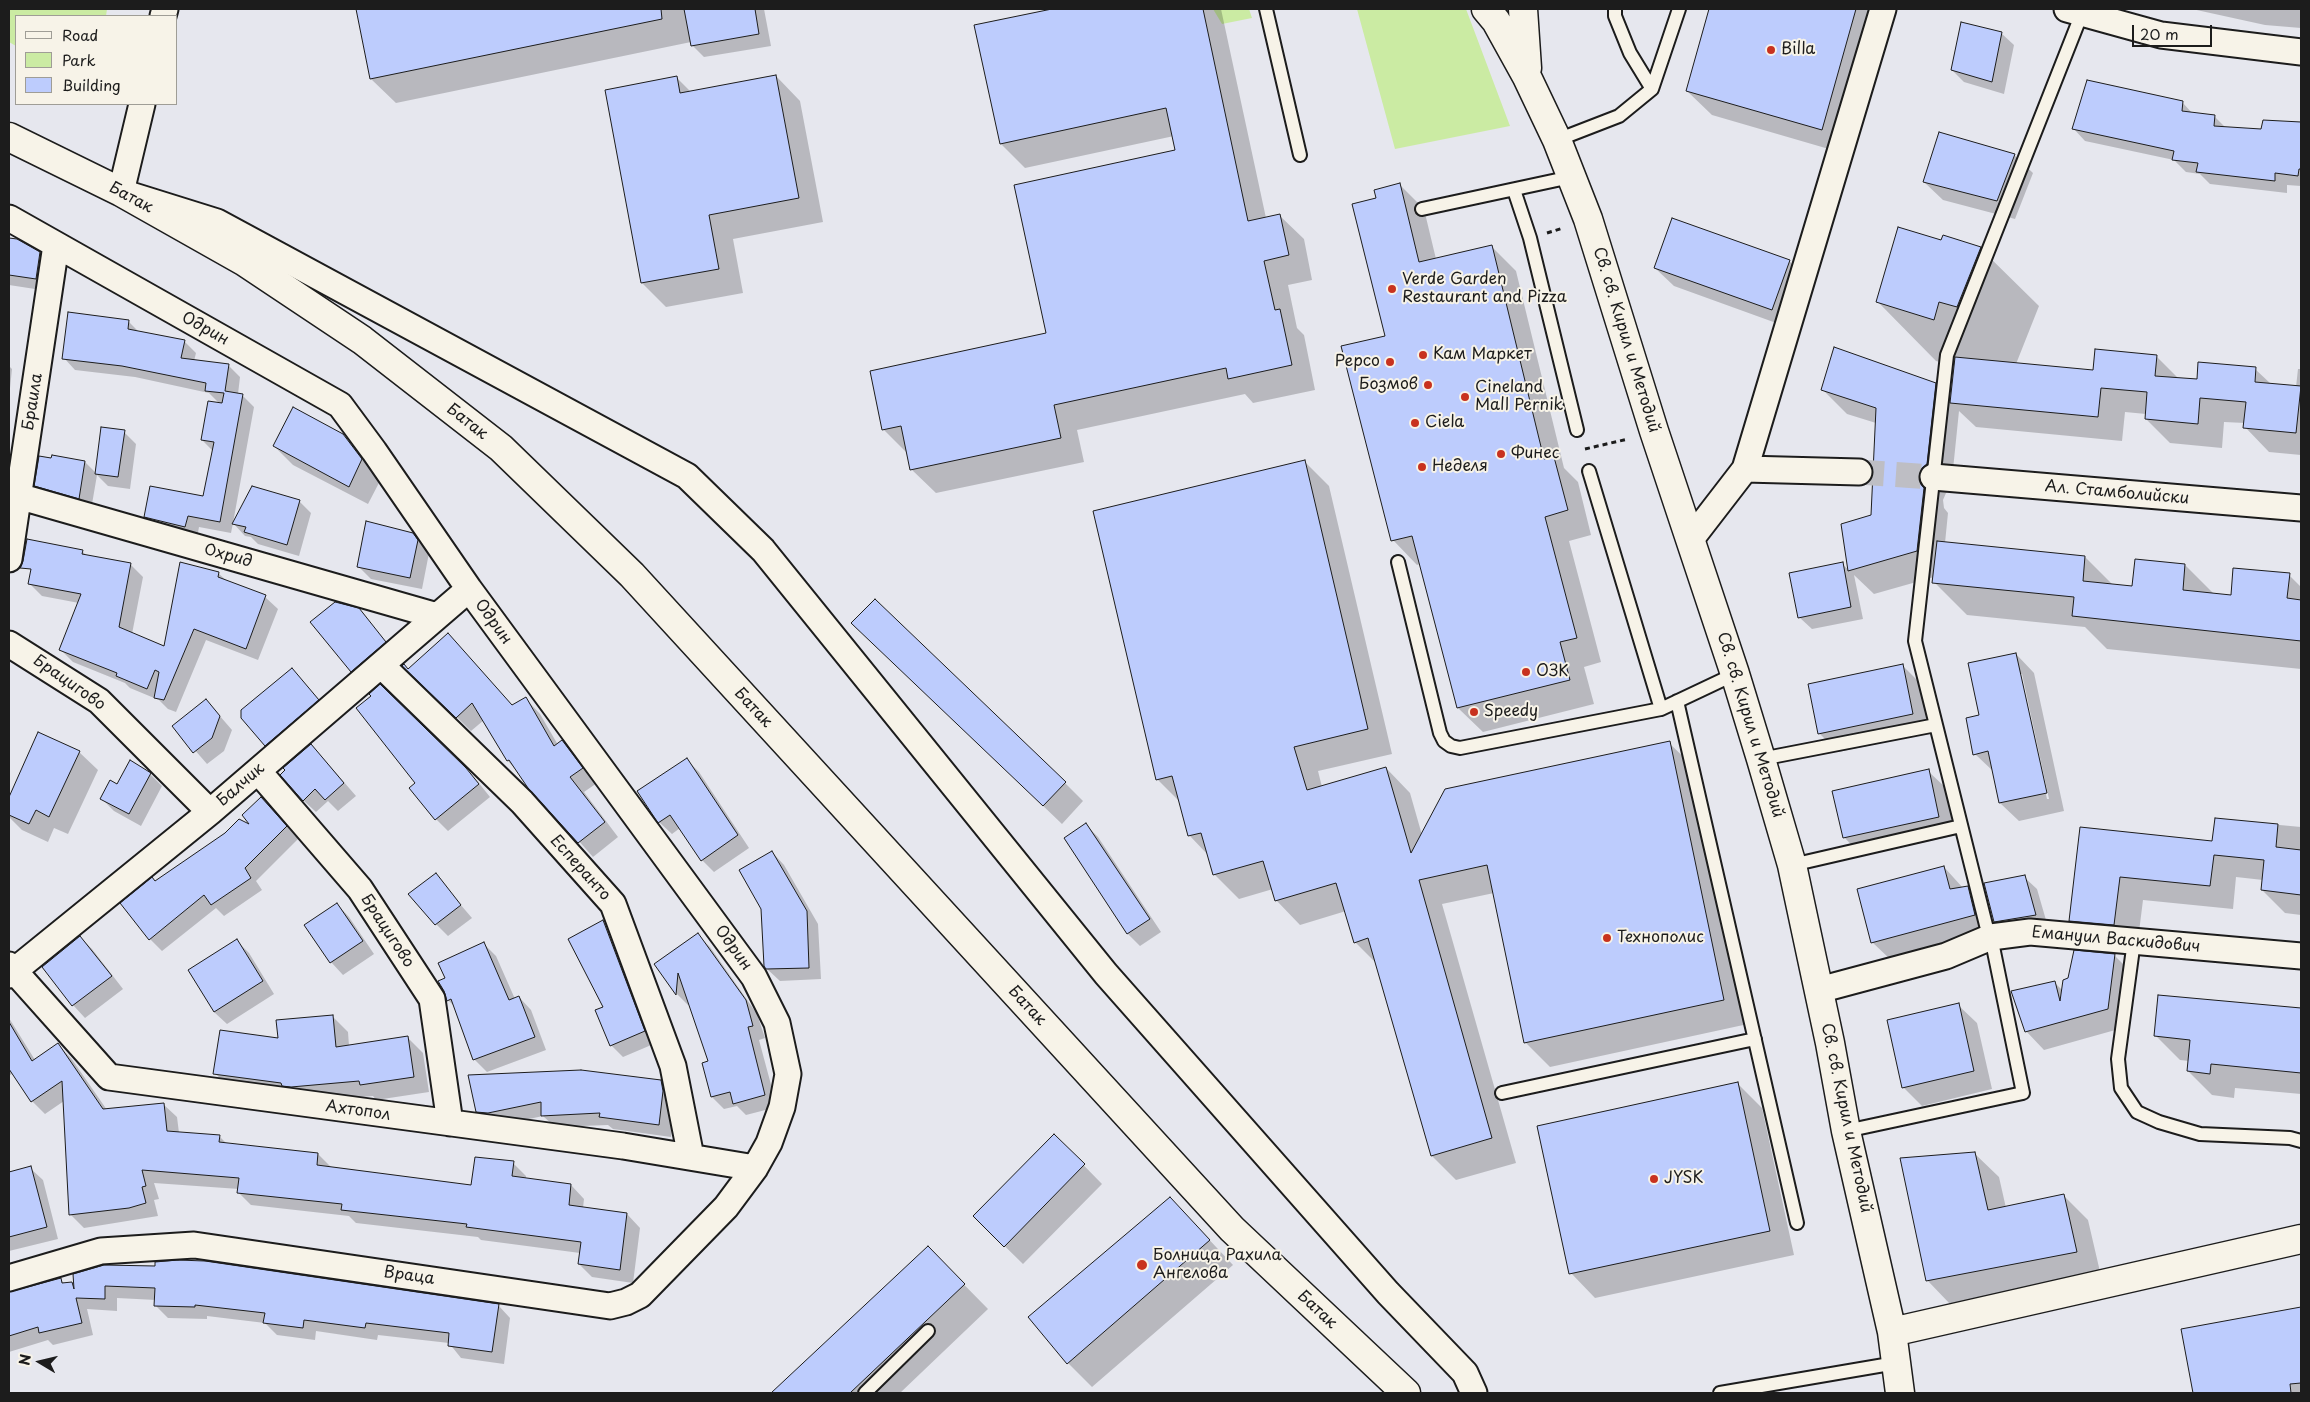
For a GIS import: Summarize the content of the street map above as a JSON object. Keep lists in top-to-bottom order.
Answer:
{
  "streets": {
    "street": [
      "Батак",
      "Одрин",
      "Св. св. Кирил и Методий",
      "Браила",
      "Ал. Стамболийски",
      "Охрид",
      "Брацигово",
      "Балчик",
      "Есперанто",
      "Емануил Васкидович",
      "Ахтопол",
      "Враца"
    ]
  },
  "crossings": [
    ["Одрин", "Браила"],
    ["Одрин", "Балчик"],
    ["Одрин", "Ахтопол"],
    ["Одрин", "Враца"],
    ["Св. св. Кирил и Методий", "Емануил Васкидович"],
    ["Браила", "Охрид"],
    ["Охрид", "Балчик"],
    ["Брацигово", "Балчик"],
    ["Брацигово", "Ахтопол"],
    ["Балчик", "Есперанто"],
    ["Балчик", "Ахтопол"],
    ["Есперанто", "Ахтопол"],
    ["Ахтопол", "Враца"]
  ],
  "places": [
    "Billa",
    "Verde Garden Restaurant and Pizza",
    "Кам Маркет",
    "Pepco",
    "Бозмов",
    "Cineland Mall Pernik",
    "Ciela",
    "Финес",
    "Неделя",
    "ОЗК",
    "Speedy",
    "Технополис",
    "JYSK",
    "Болница Рахила Ангелова"
  ],
  "legend": ["Road", "Park", "Building"],
  "scale_bar": "20 m",
  "north": "left"
}
